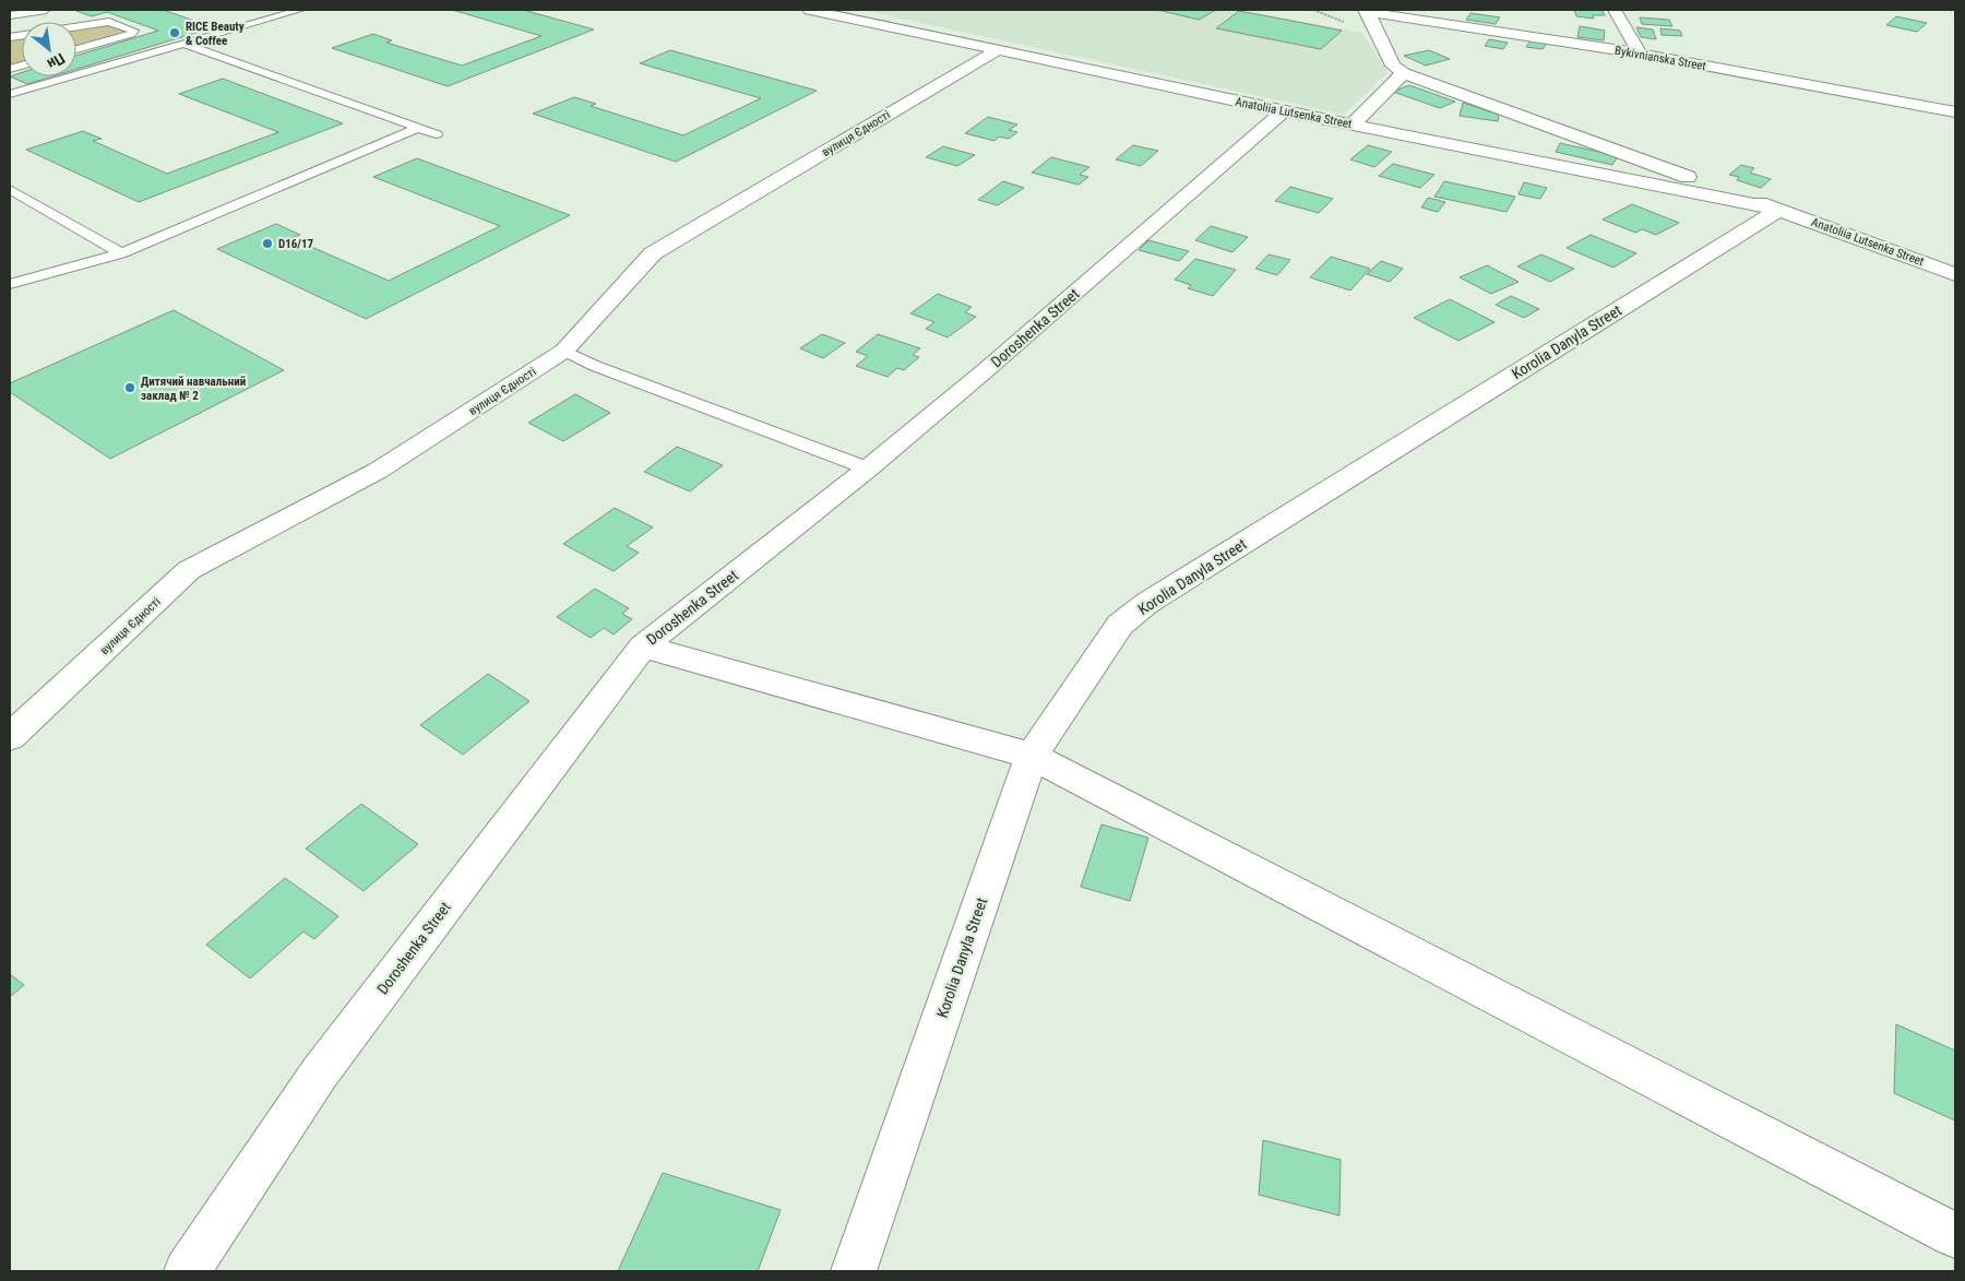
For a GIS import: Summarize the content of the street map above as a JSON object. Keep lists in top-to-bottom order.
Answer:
{
  "streets": {
    "street": [
      "Bykivnianska Street",
      "Anatoliia Lutsenka Street",
      "вулиця Єдності",
      "Doroshenka Street",
      "Korolia Danyla Street"
    ]
  },
  "crossings": [
    ["Anatoliia Lutsenka Street", "вулиця Єдності"],
    ["Anatoliia Lutsenka Street", "Doroshenka Street"],
    ["Anatoliia Lutsenka Street", "Korolia Danyla Street"]
  ],
  "places": ["RICE Beauty & Coffee", "D16/17", "Дитячий навчальний заклад № 2"],
  "north": "bottom right"
}
